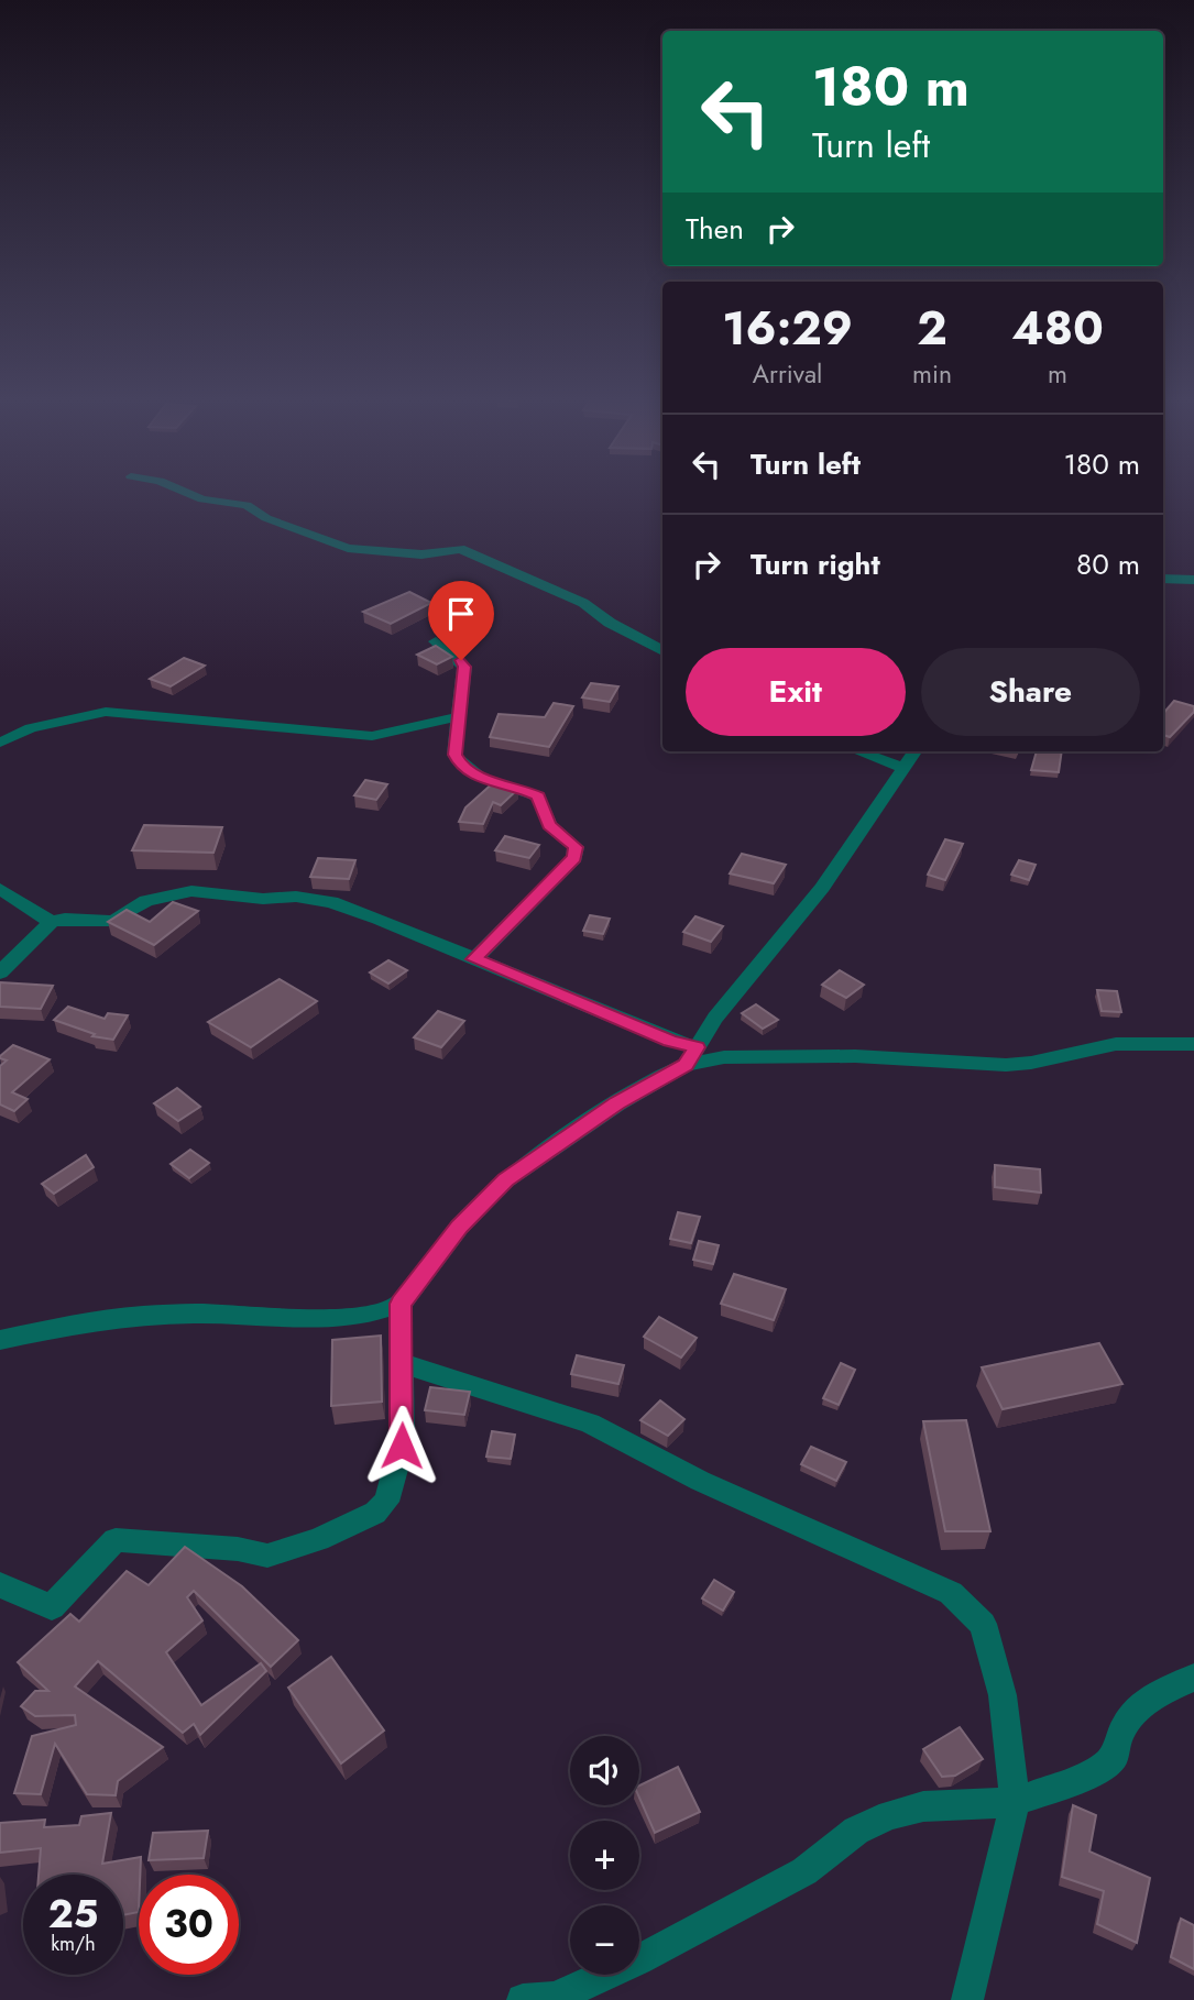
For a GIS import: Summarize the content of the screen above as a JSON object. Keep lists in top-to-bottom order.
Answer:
{
  "page": {
    "turn": ["180 m", "Turn left"],
    "then": "Then",
    "eta": [
      "16:29",
      "Arrival",
      "2",
      "min",
      "480",
      "m"
    ],
    "list": [
      {
        "name": "Turn left",
        "value": "180 m"
      },
      {
        "name": "Turn right",
        "value": "80 m"
      }
    ],
    "buttons": ["Exit", "Share"],
    "map_buttons": ["+", "−"],
    "speed": "25 km/h",
    "limit": "30"
  }
}
